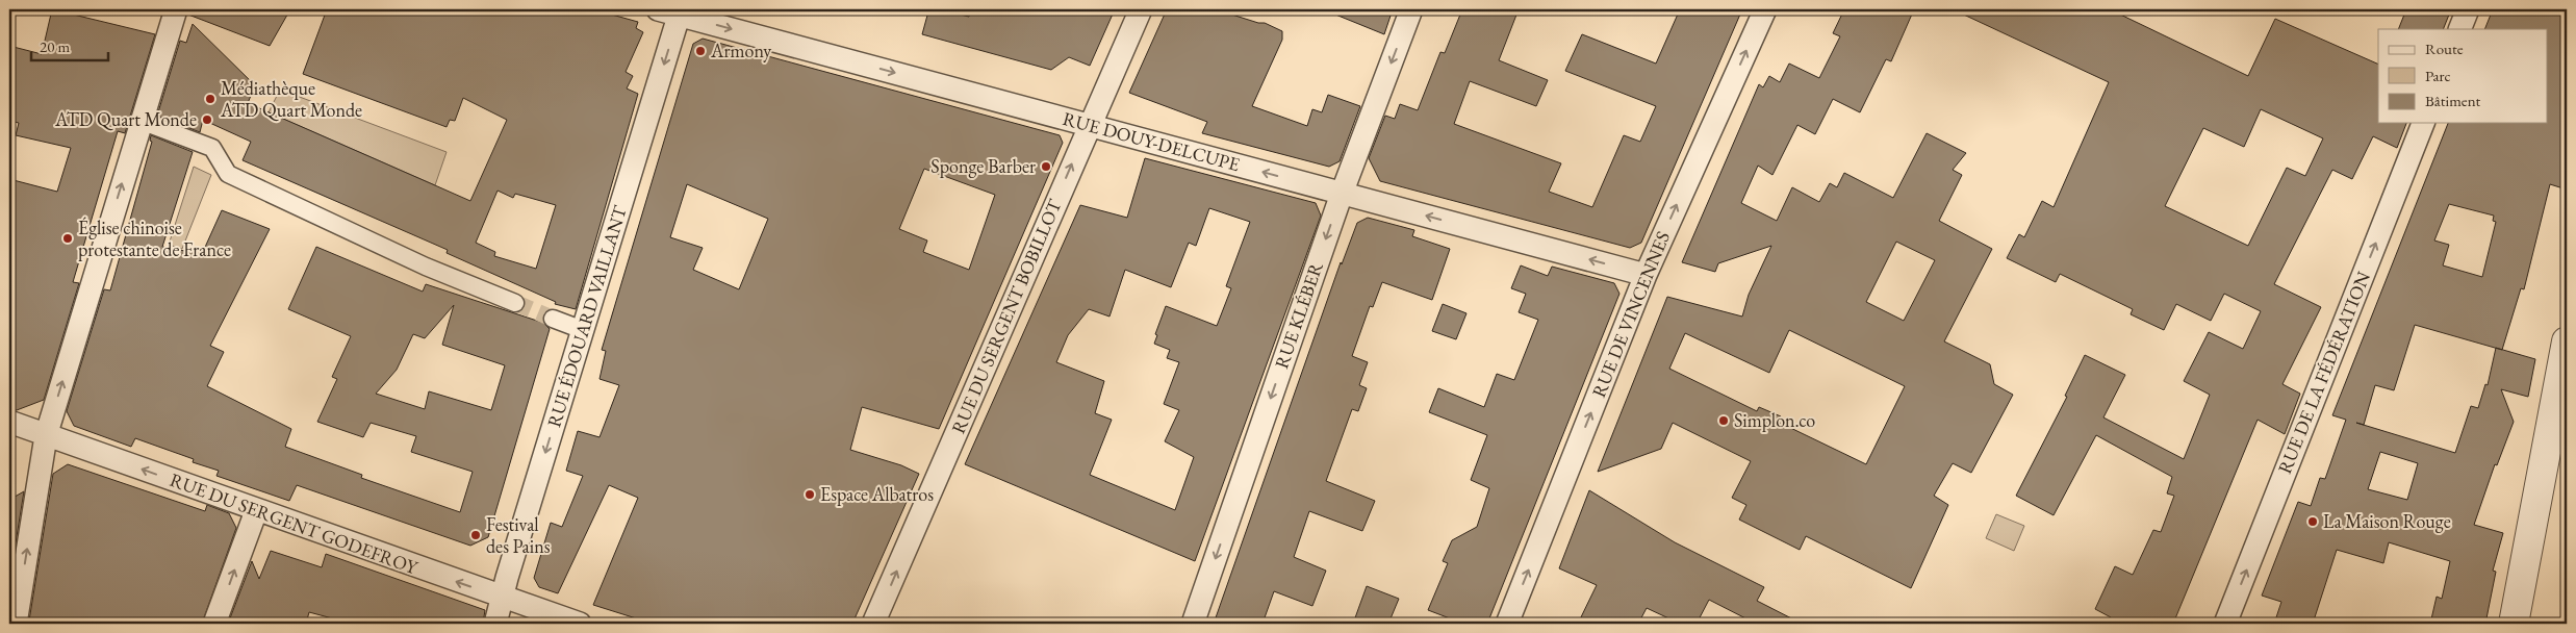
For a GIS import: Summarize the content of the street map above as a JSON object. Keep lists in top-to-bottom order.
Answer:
{
  "streets": {
    "street": [
      "RUE DOUY-DELCUPE",
      "RUE DE VINCENNES",
      "RUE KLÉBER",
      "RUE ÉDOUARD VAILLANT",
      "RUE DU SERGENT BOBILLOT",
      "RUE DE LA FÉDÉRATION",
      "RUE DU SERGENT GODEFROY"
    ]
  },
  "crossings": [
    ["RUE DOUY-DELCUPE", "RUE DE VINCENNES"],
    ["RUE DOUY-DELCUPE", "RUE KLÉBER"],
    ["RUE DOUY-DELCUPE", "RUE ÉDOUARD VAILLANT"],
    ["RUE DOUY-DELCUPE", "RUE DU SERGENT BOBILLOT"],
    ["RUE ÉDOUARD VAILLANT", "RUE DU SERGENT GODEFROY"]
  ],
  "one_way": [
    "RUE DE VINCENNES",
    "RUE KLÉBER",
    "RUE ÉDOUARD VAILLANT",
    "RUE DU SERGENT BOBILLOT",
    "RUE DE LA FÉDÉRATION",
    "RUE DU SERGENT GODEFROY"
  ],
  "places": [
    "Armony",
    "Médiathèque ATD Quart Monde",
    "ATD Quart Monde",
    "Sponge Barber",
    "Église chinoise protestante de France",
    "Simplon.co",
    "Espace Albatros",
    "La Maison Rouge",
    "Festival des Pains"
  ],
  "legend": ["Route", "Parc", "Bâtiment"],
  "scale_bar": "20 m"
}
